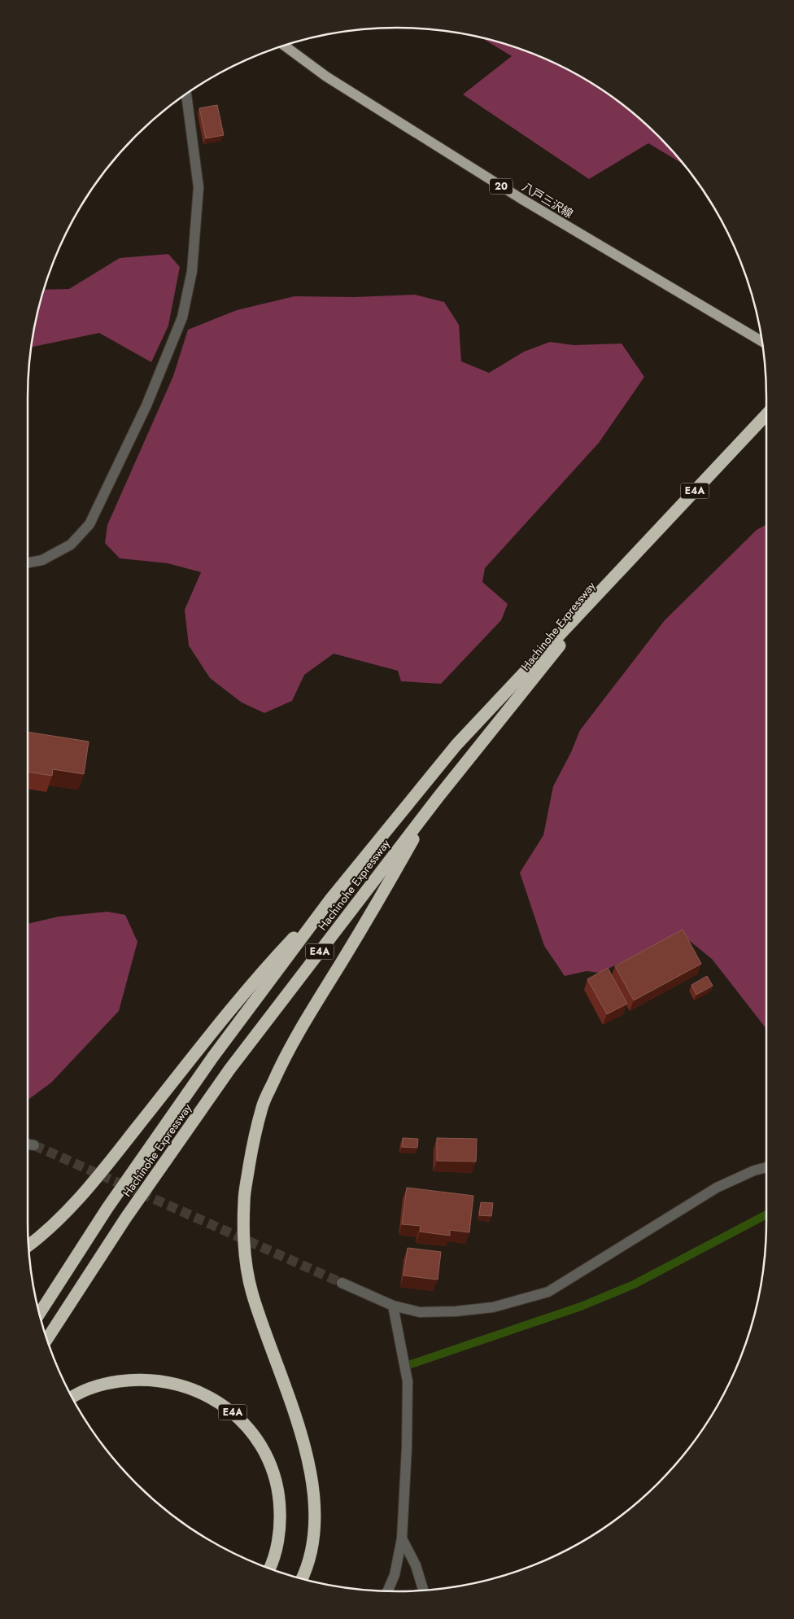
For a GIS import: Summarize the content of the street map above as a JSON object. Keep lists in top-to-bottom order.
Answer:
{
  "streets": {
    "highway": ["E4A", "Hachinohe Expressway"],
    "main road": ["20", "八戸三沢線"]
  },
  "crossings": [
    ["E4A", "Hachinohe Expressway"]
  ]
}
